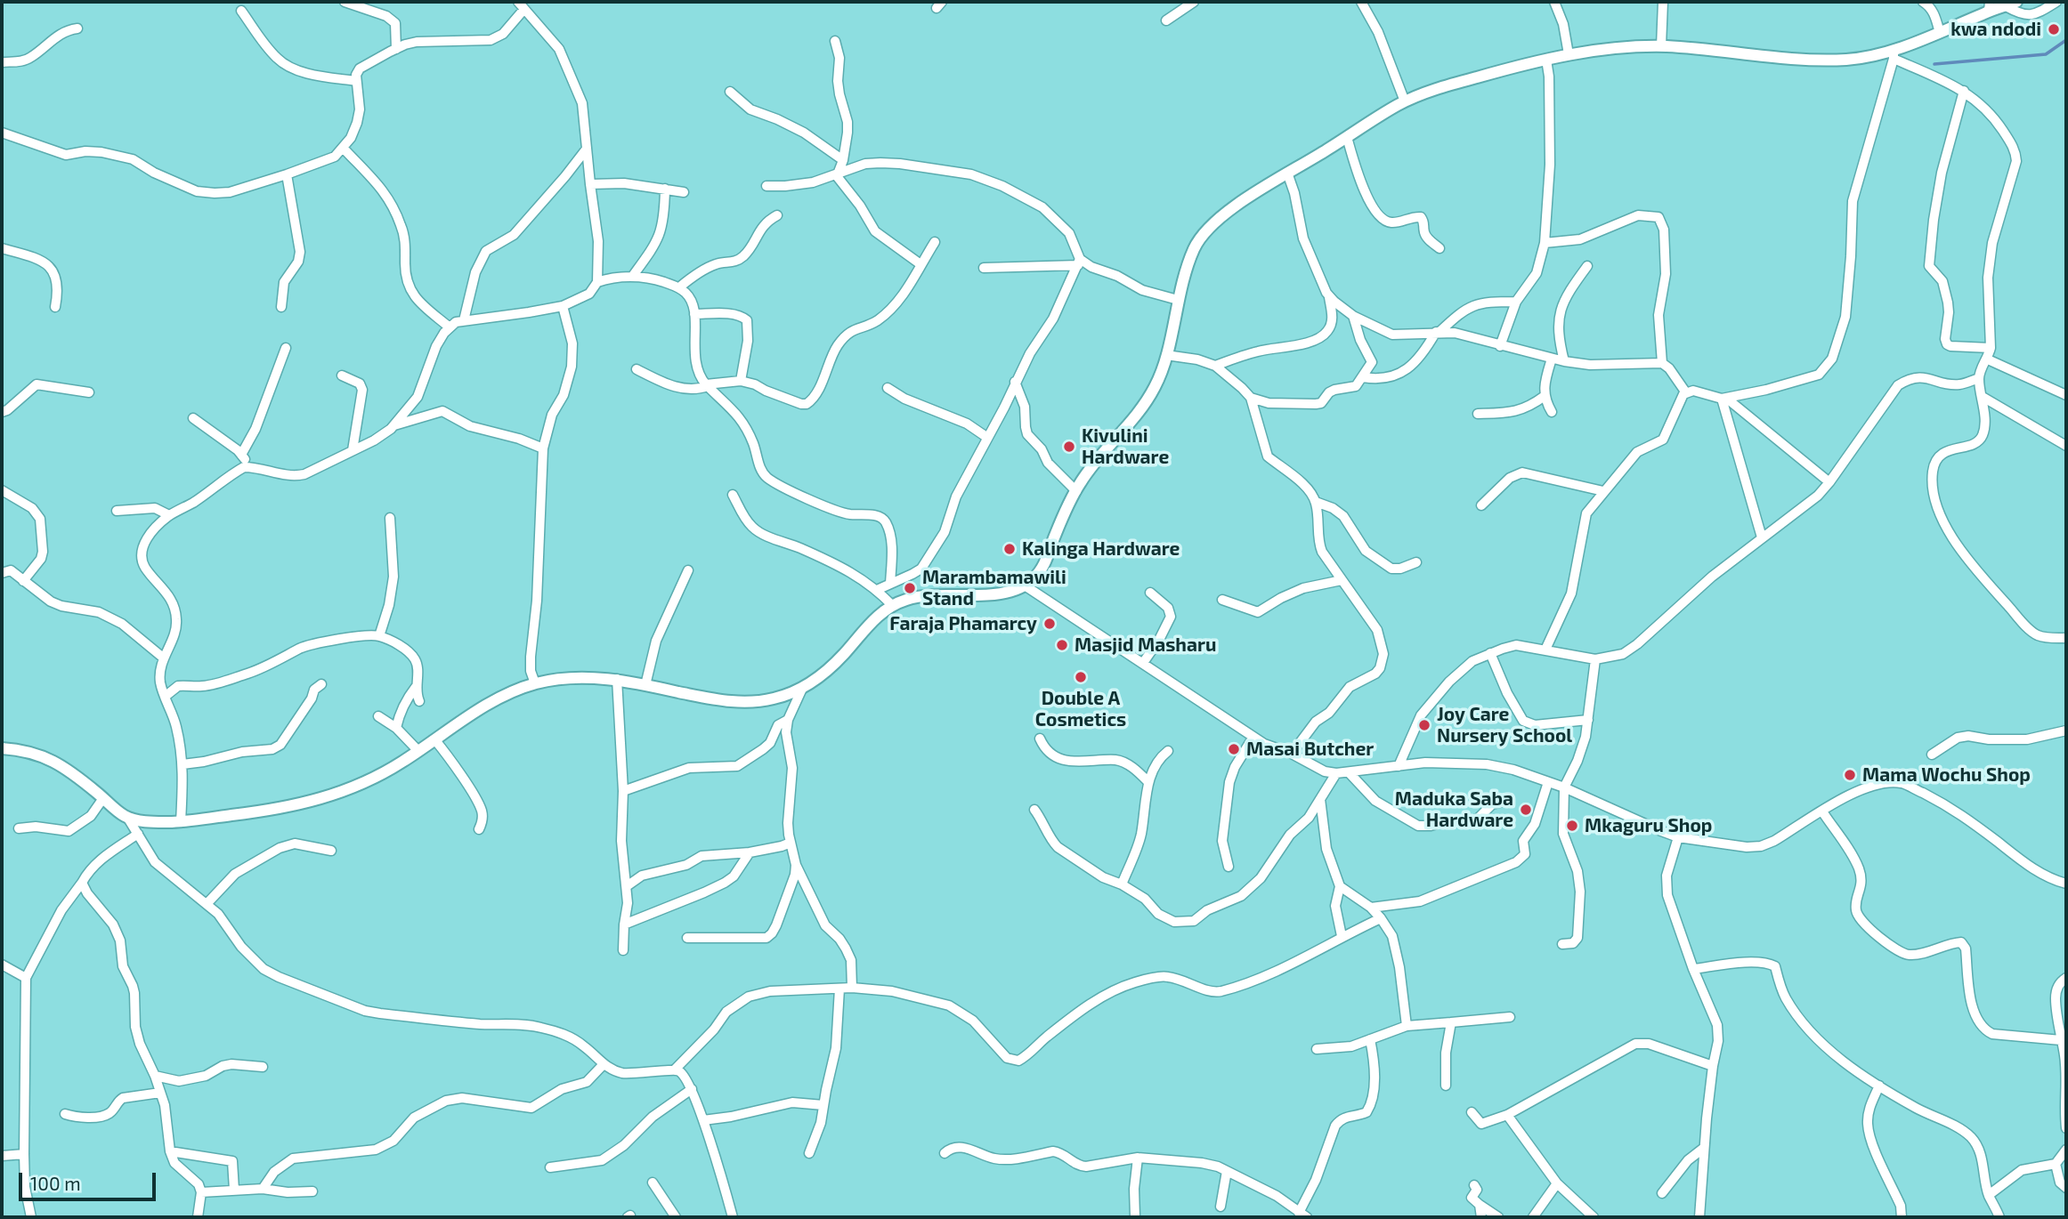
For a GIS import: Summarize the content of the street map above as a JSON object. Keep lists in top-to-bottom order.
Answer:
{
  "places": [
    "kwa ndodi",
    "Kivulini Hardware",
    "Kalinga Hardware",
    "Marambamawili Stand",
    "Faraja Phamarcy",
    "Masjid Masharu",
    "Double A Cosmetics",
    "Joy Care Nursery School",
    "Masai Butcher",
    "Mama Wochu Shop",
    "Maduka Saba Hardware",
    "Mkaguru Shop"
  ],
  "scale_bar": "100 m"
}
